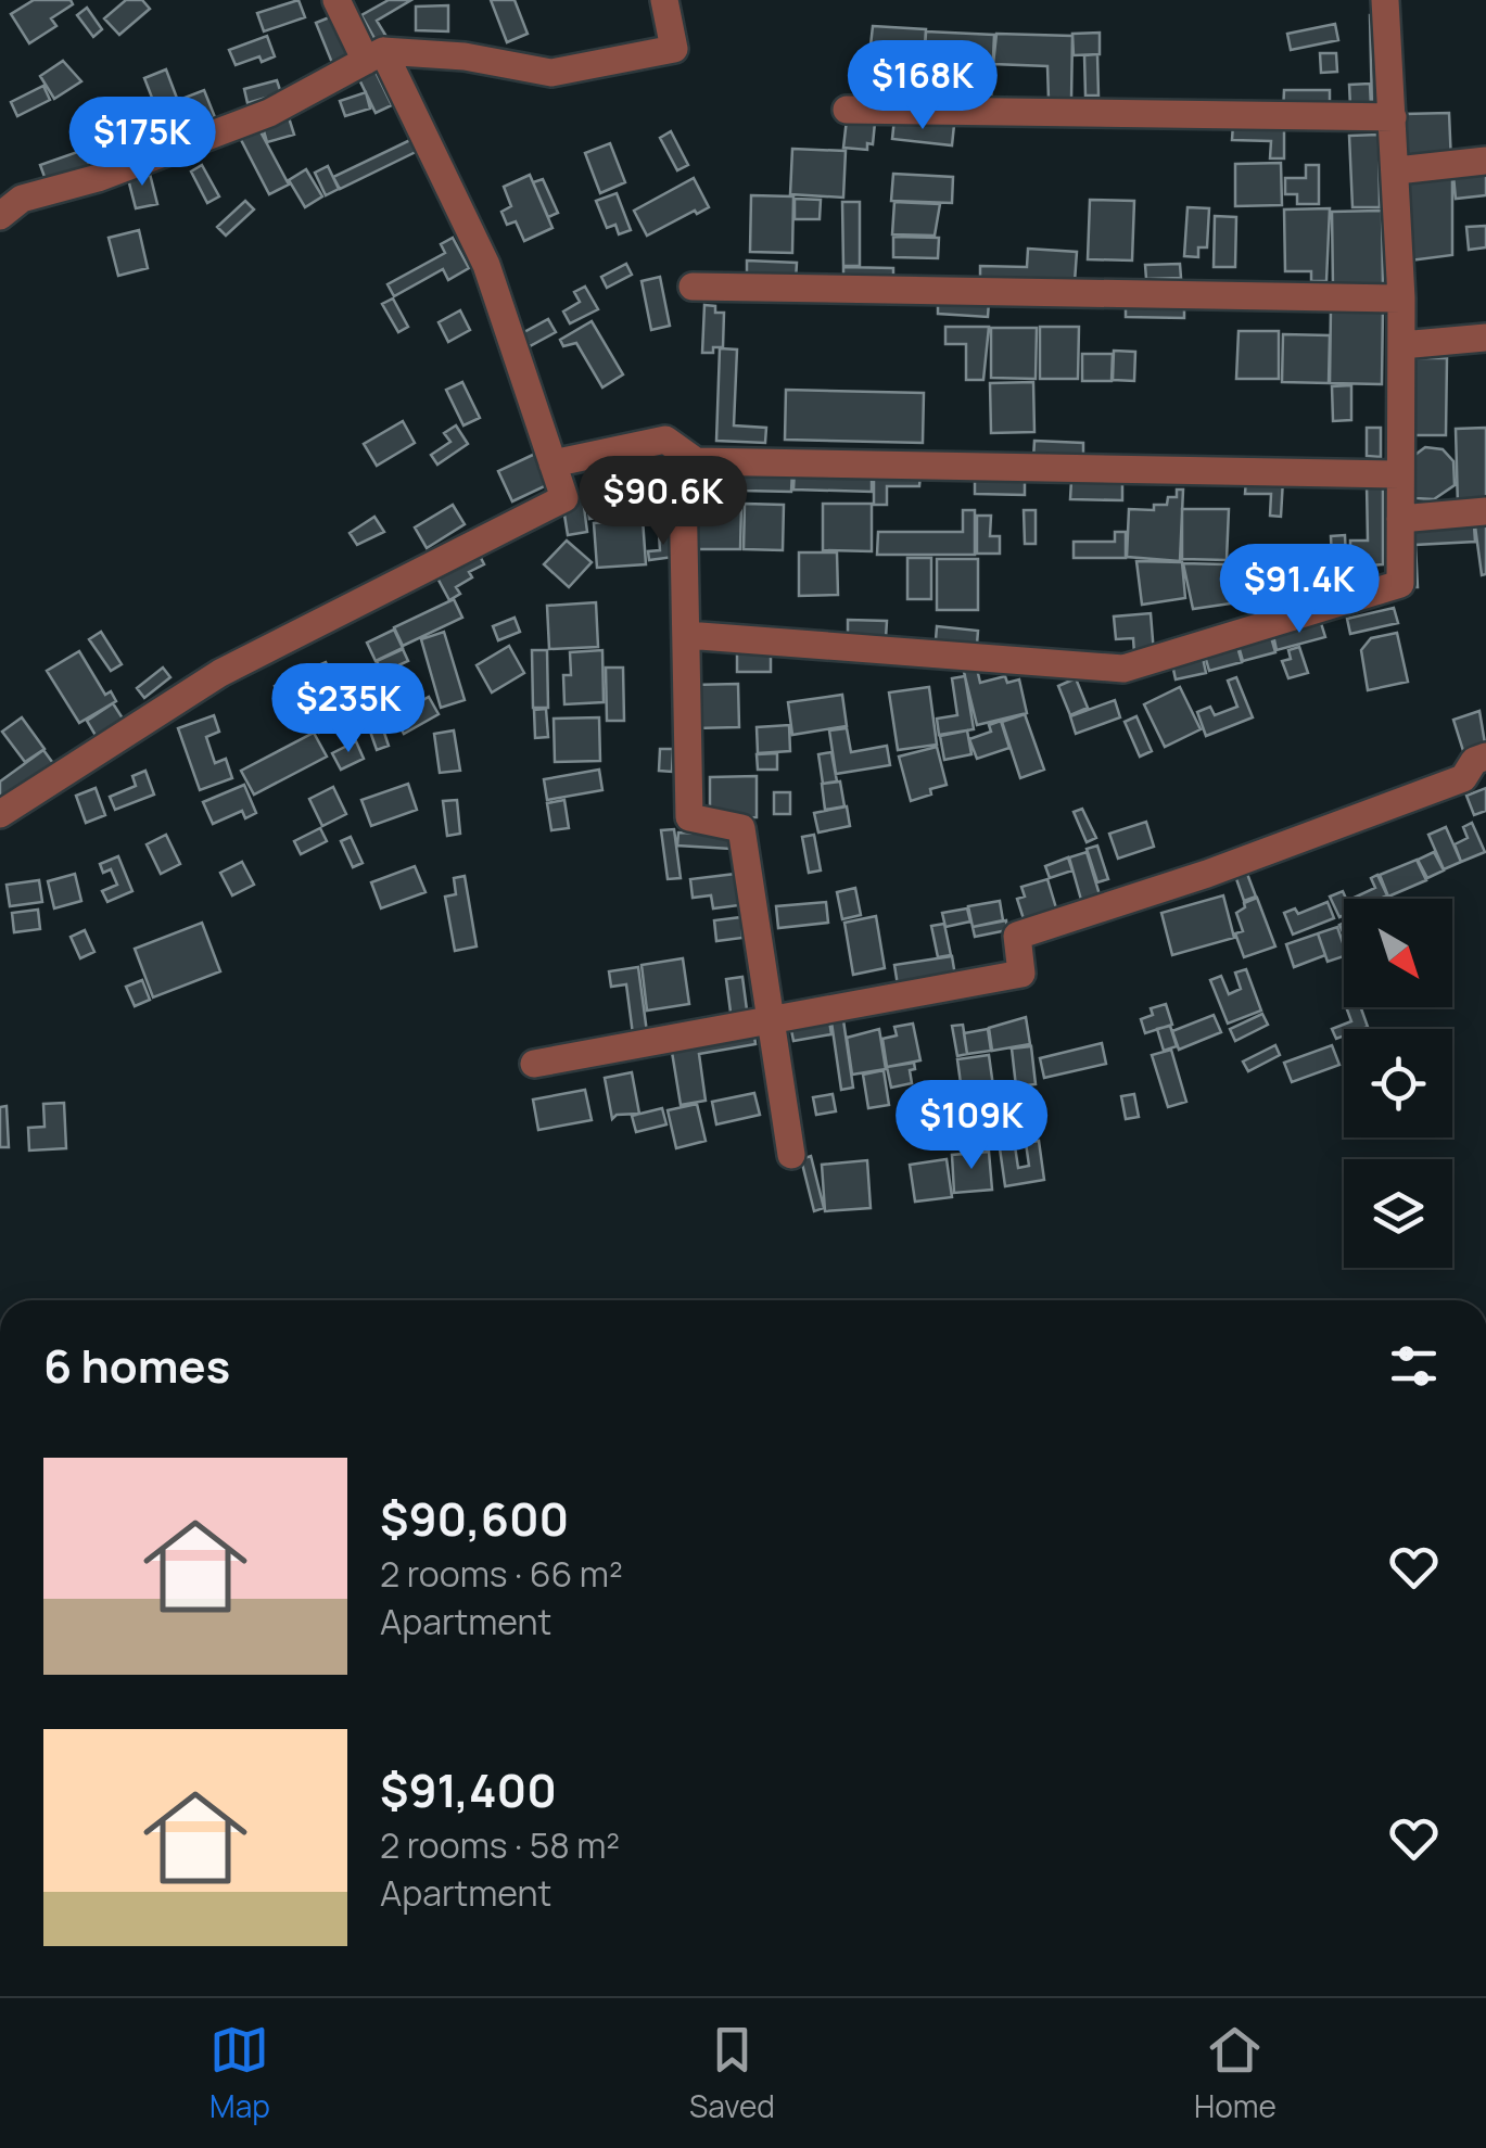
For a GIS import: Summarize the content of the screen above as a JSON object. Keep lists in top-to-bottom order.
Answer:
{
  "north": "bottom right",
  "page": {
    "price": [
      "$168K",
      "$175K",
      "$90.6K",
      "$91.4K",
      "$235K",
      "$109K"
    ],
    "heading": "6 homes",
    "list": [
      {
        "name": "$90,600",
        "note": "2 rooms · 66 m² · Apartment"
      },
      {
        "name": "$91,400",
        "note": "2 rooms · 58 m² · Apartment"
      }
    ],
    "tabs": ["Map", "Saved", "Home"]
  }
}
